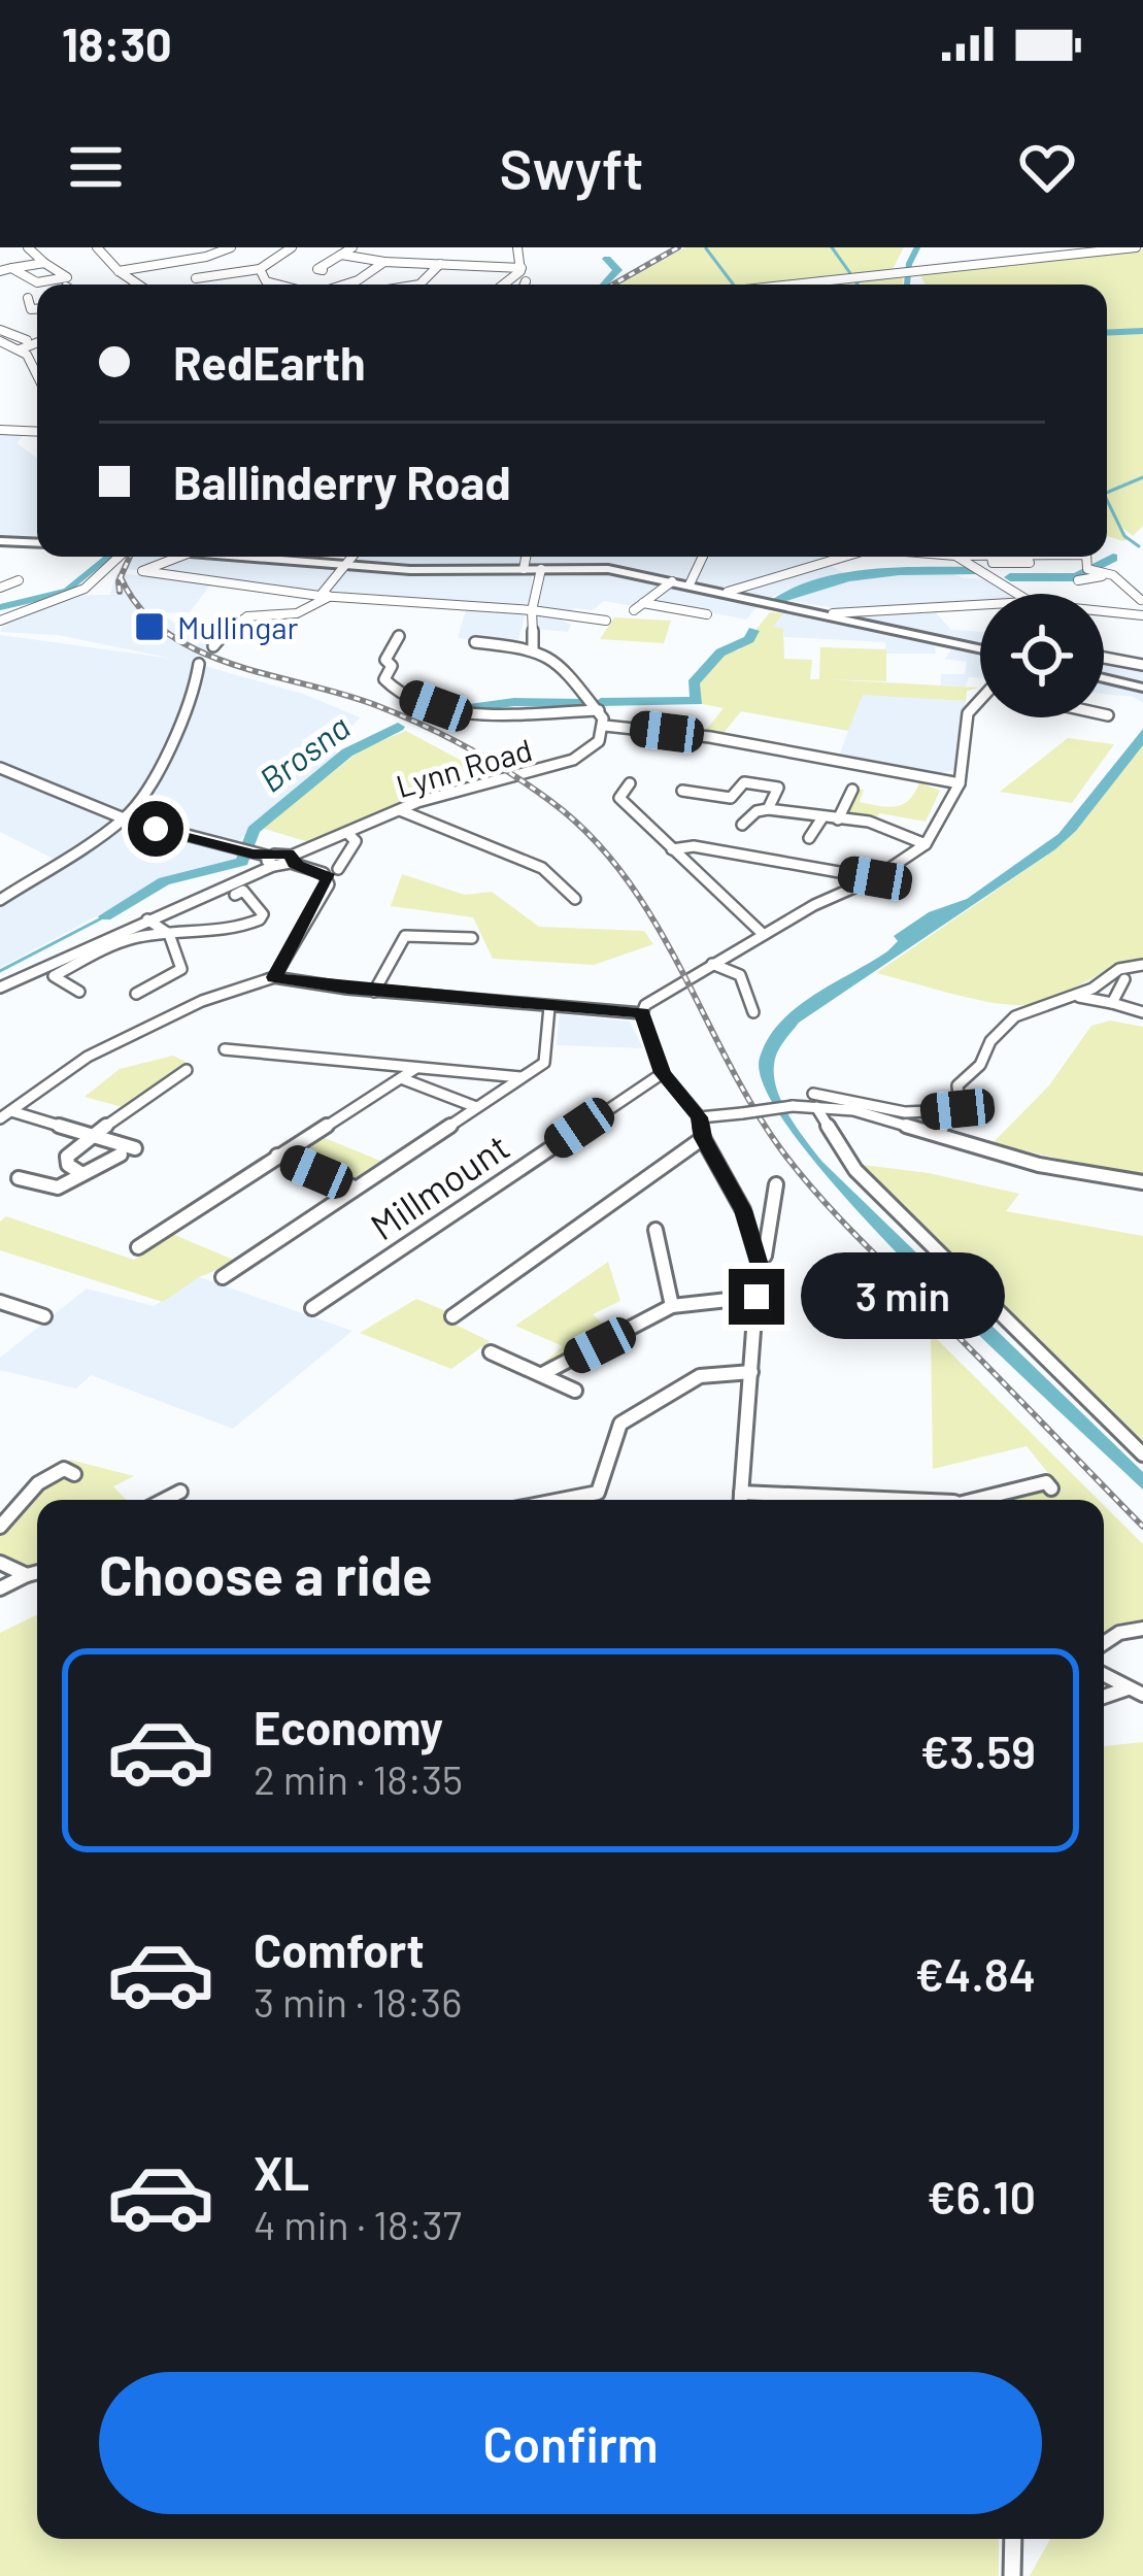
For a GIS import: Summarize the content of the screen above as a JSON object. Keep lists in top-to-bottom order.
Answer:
{
  "streets": {
    "street": ["Lynn Road", "Millmount"]
  },
  "water": ["Brosna"],
  "places": {
    "transit": ["Mullingar"]
  },
  "page": {
    "status": "18:30",
    "header": "Swyft",
    "banner": ["RedEarth", "Ballinderry Road"],
    "bubble": "3 min",
    "heading": "Choose a ride",
    "list": [
      {
        "name": "Economy",
        "note": "2 min · 18:35",
        "value": "€3.59"
      },
      {
        "name": "Comfort",
        "note": "3 min · 18:36",
        "value": "€4.84"
      },
      {
        "name": "XL",
        "note": "4 min · 18:37",
        "value": "€6.10"
      }
    ],
    "buttons": "Confirm"
  }
}
